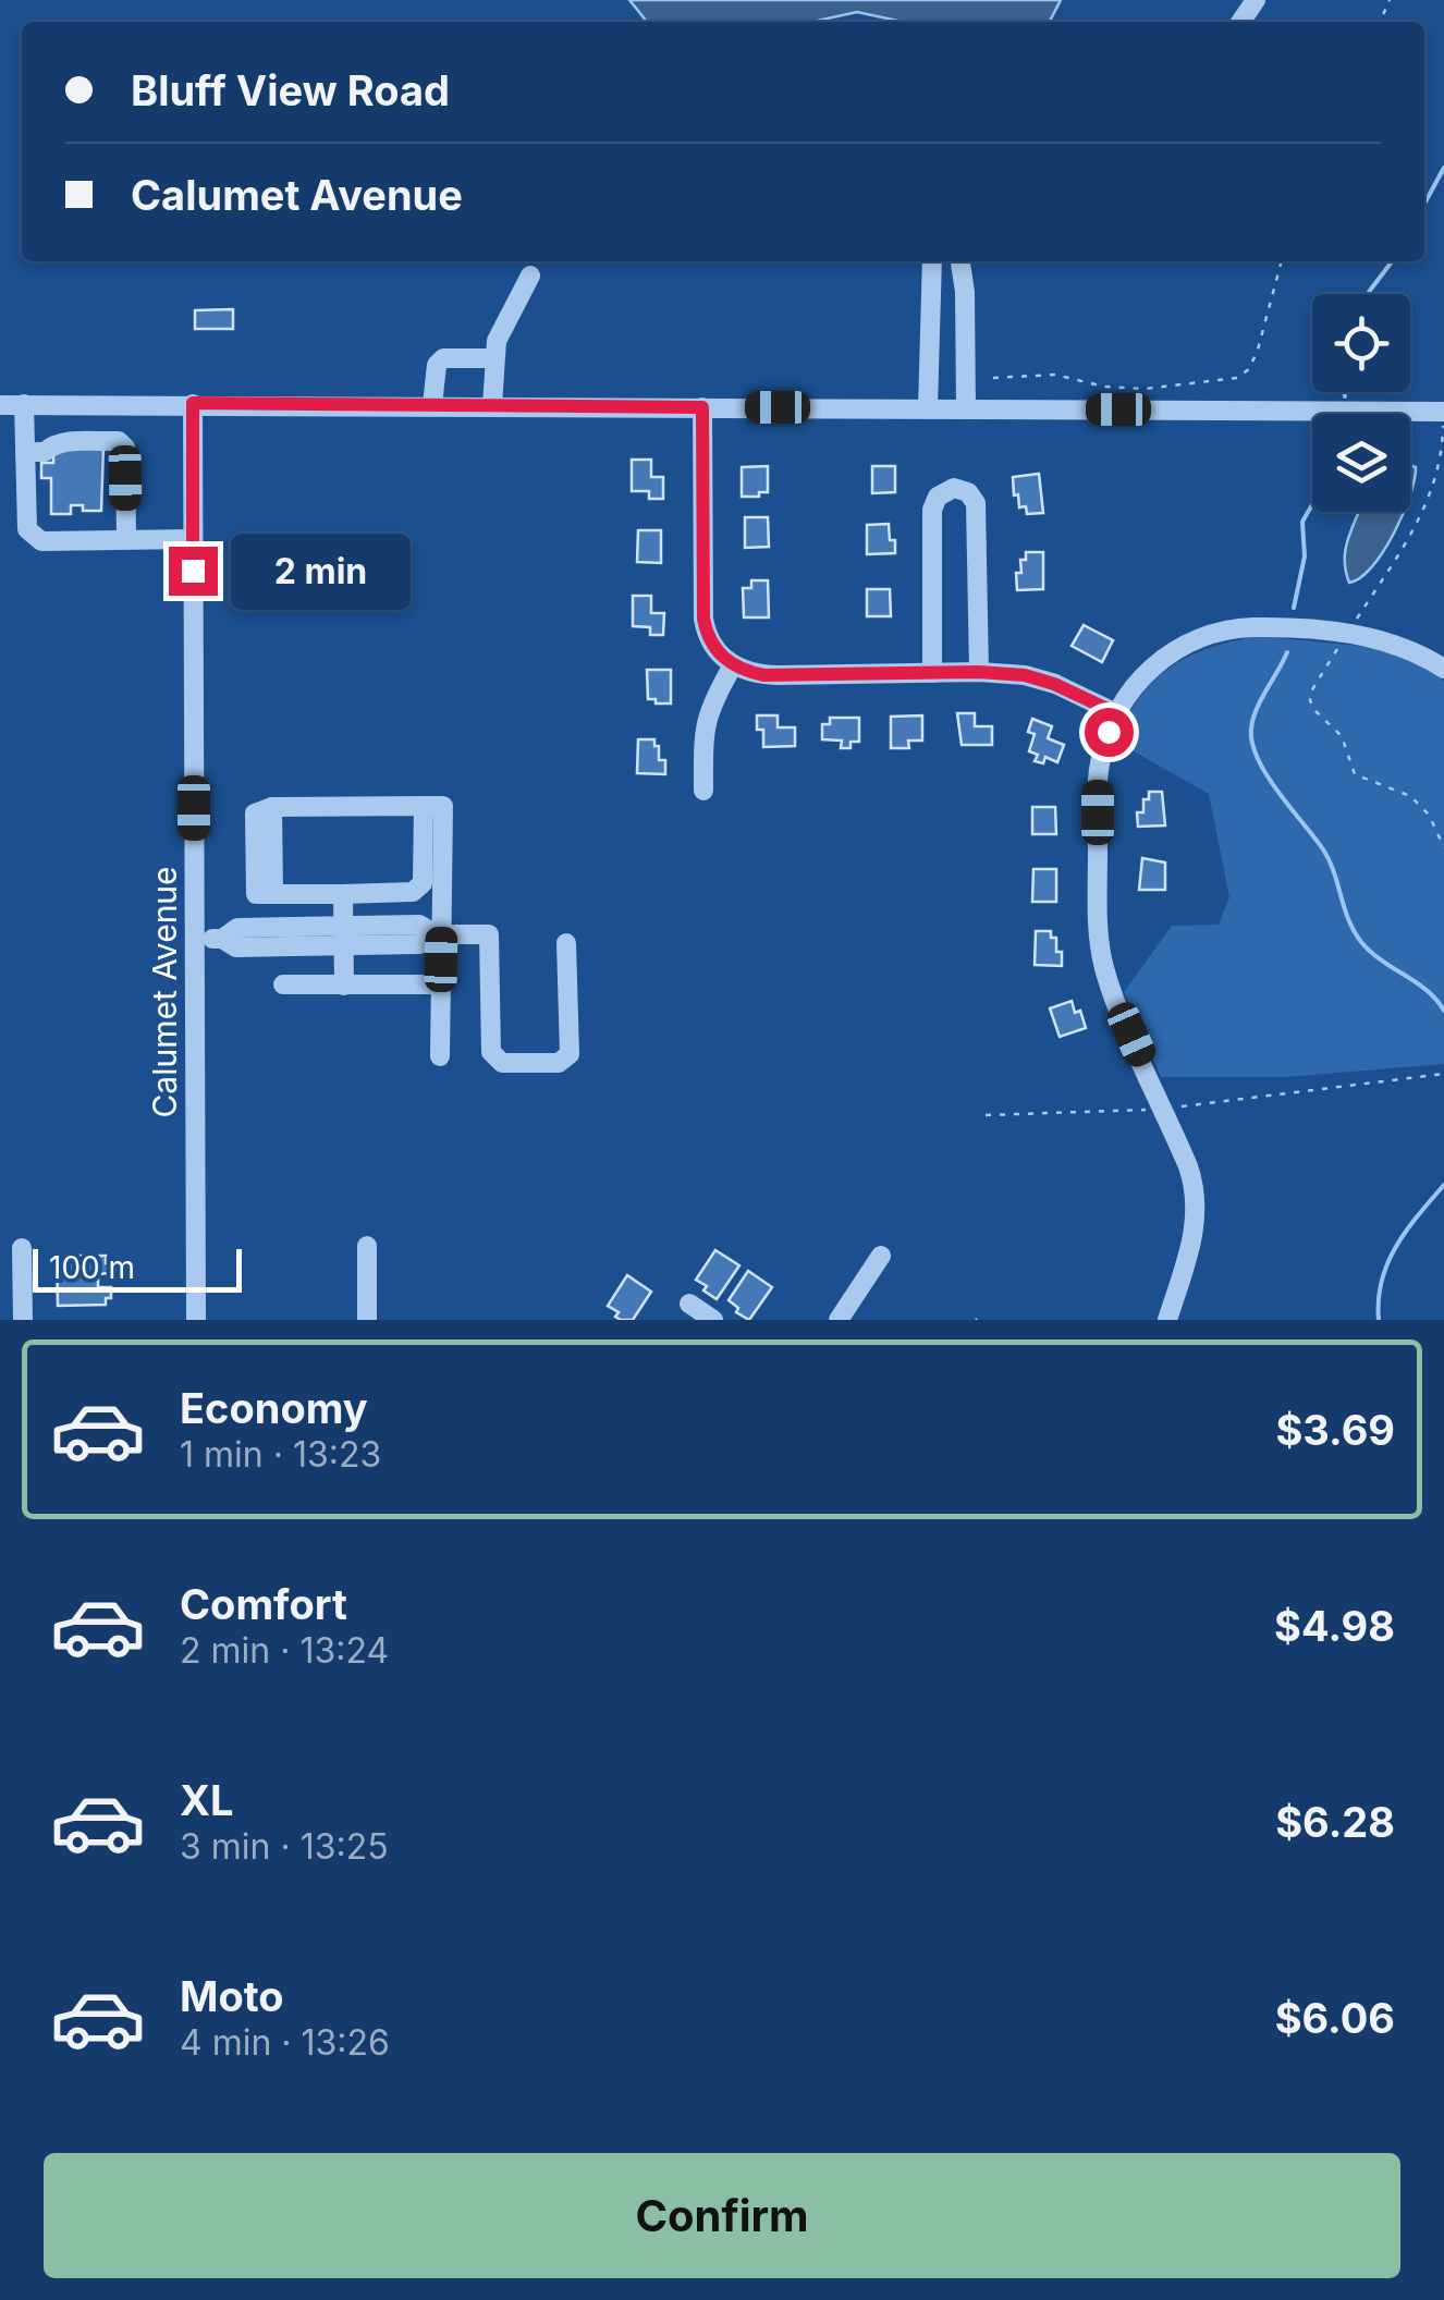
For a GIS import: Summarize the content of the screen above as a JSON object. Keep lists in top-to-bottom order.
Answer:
{
  "streets": {
    "street": ["Calumet Avenue"]
  },
  "scale_bar": "100 m",
  "page": {
    "banner": ["Bluff View Road", "Calumet Avenue"],
    "bubble": "2 min",
    "scale": "100 m",
    "list": [
      {
        "name": "Economy",
        "note": "1 min · 13:23",
        "value": "$3.69"
      },
      {
        "name": "Comfort",
        "note": "2 min · 13:24",
        "value": "$4.98"
      },
      {
        "name": "XL",
        "note": "3 min · 13:25",
        "value": "$6.28"
      },
      {
        "name": "Moto",
        "note": "4 min · 13:26",
        "value": "$6.06"
      }
    ],
    "buttons": "Confirm"
  }
}
